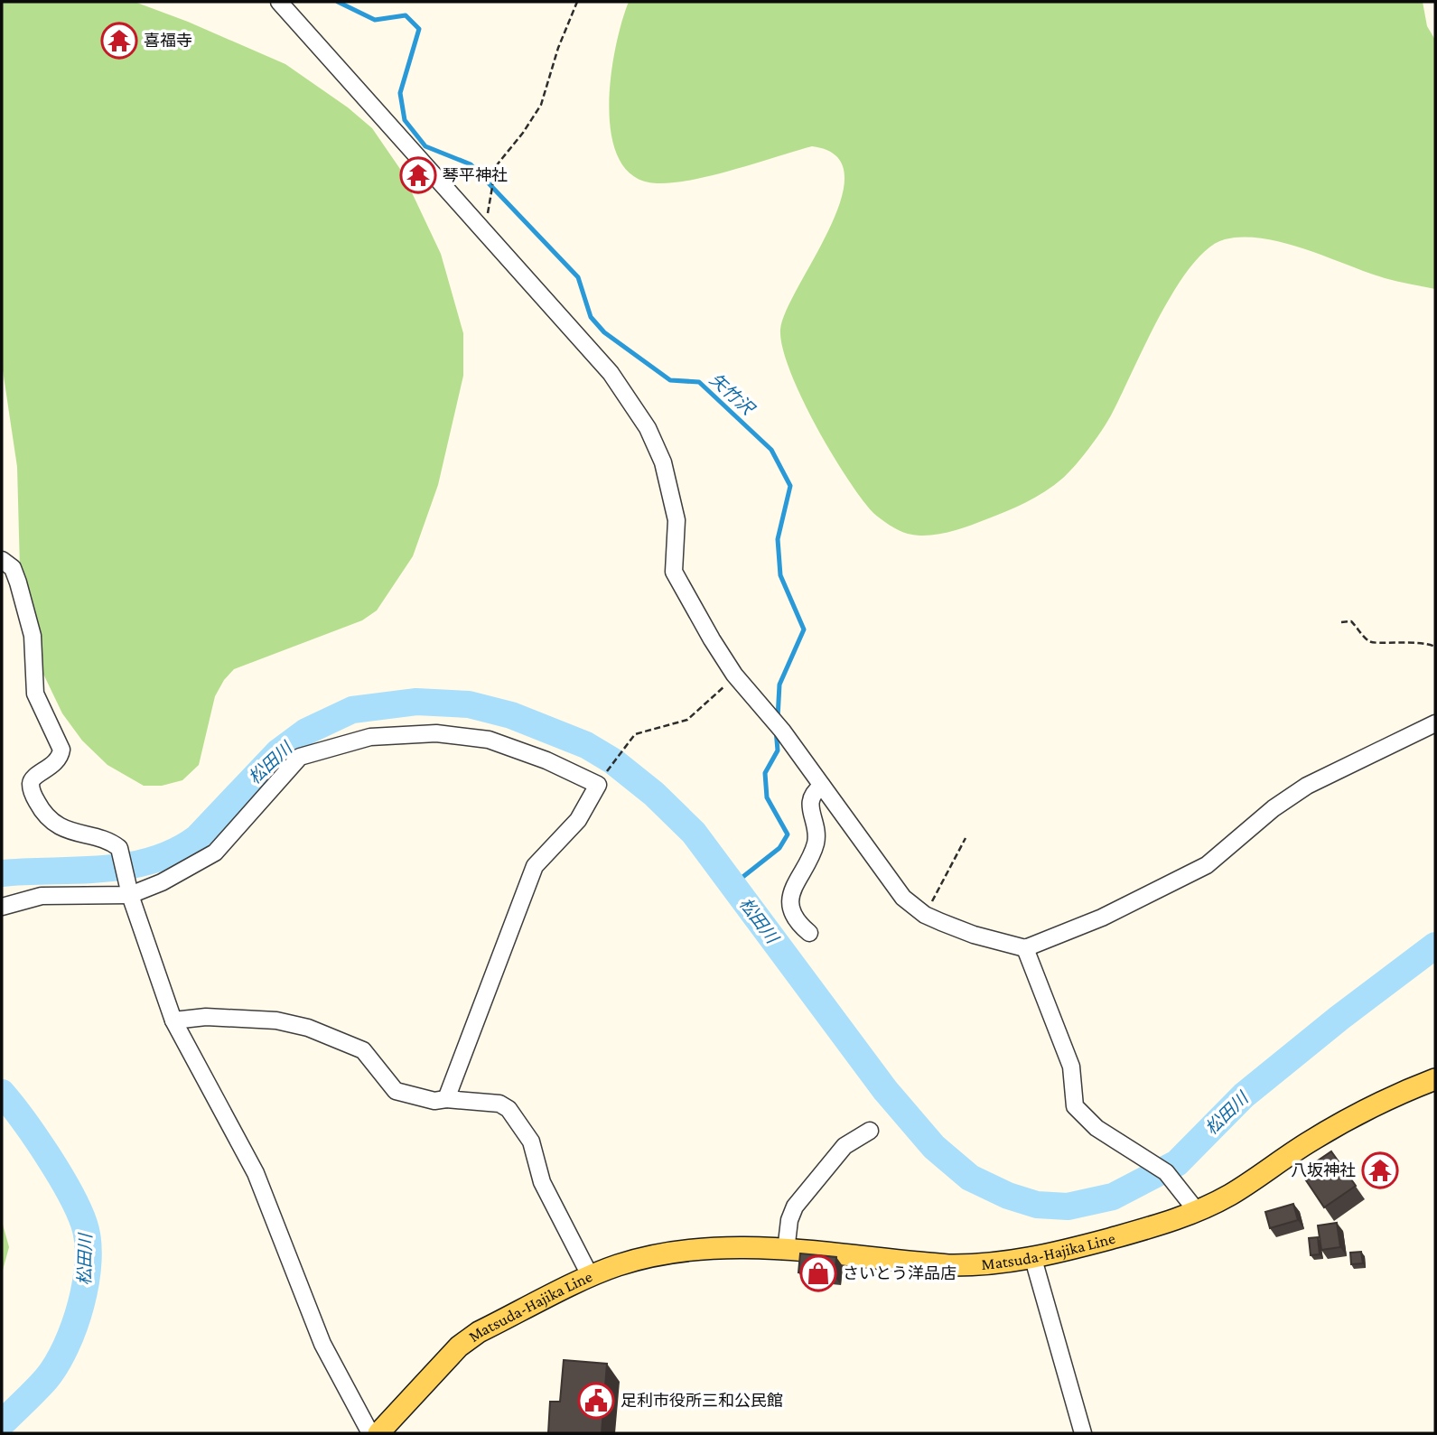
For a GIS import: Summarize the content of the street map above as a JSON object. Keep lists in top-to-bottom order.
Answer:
{
  "streets": {
    "main road": ["Matsuda-Hajika Line"]
  },
  "water": ["矢竹沢", "松田川"],
  "places": {
    "temple": ["喜福寺", "琴平神社", "八坂神社"],
    "shop": ["さいとう洋品店"],
    "public building": ["足利市役所三和公民館"]
  }
}
